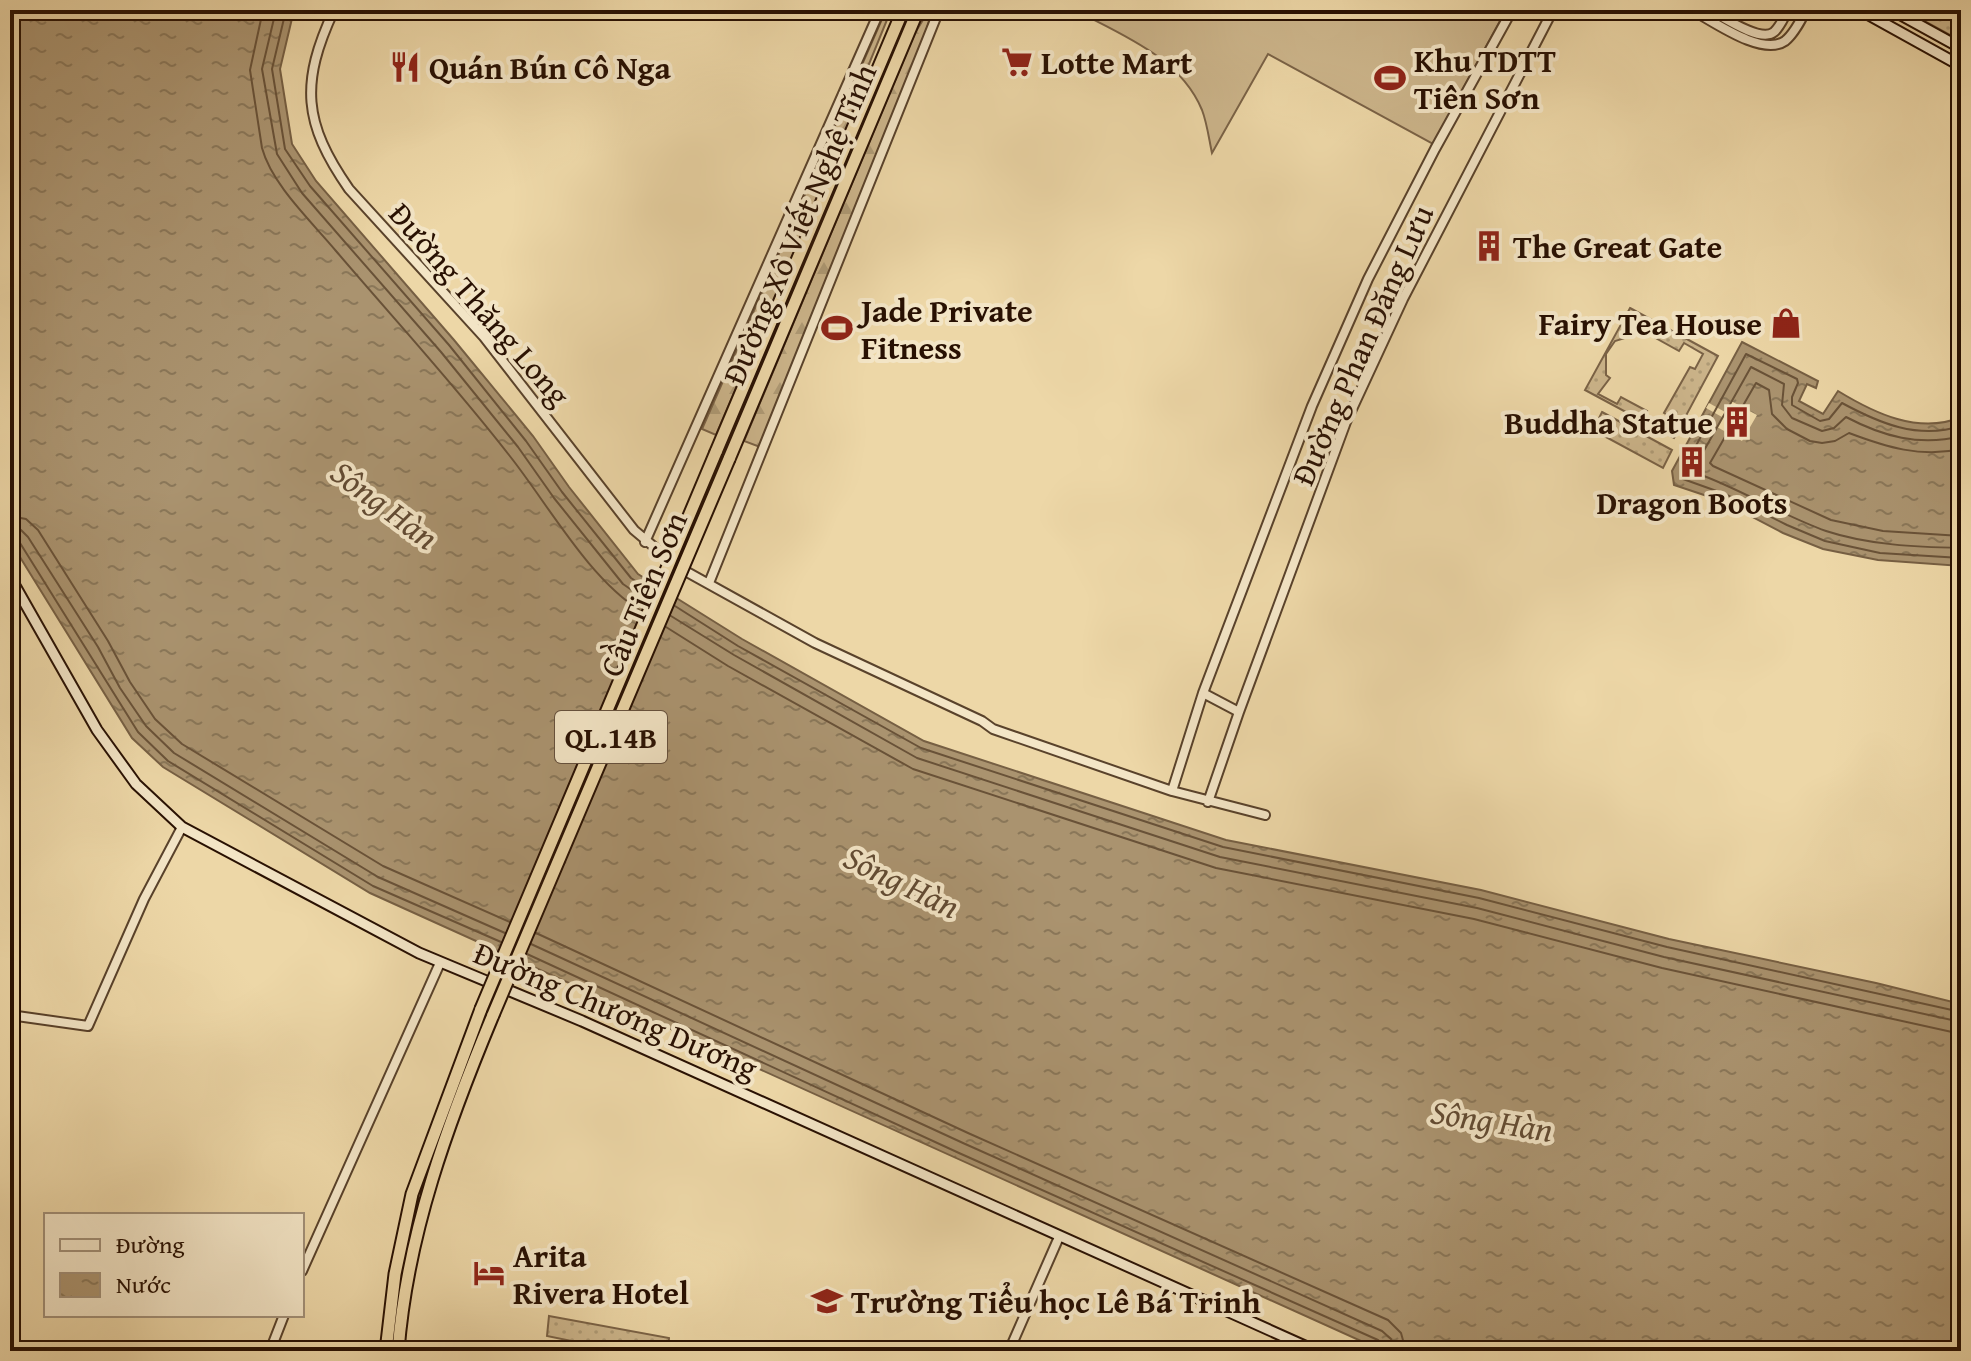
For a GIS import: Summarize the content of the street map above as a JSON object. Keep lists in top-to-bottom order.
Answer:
{
  "streets": {
    "highway": ["Đường Xô Viết Nghệ Tĩnh", "Cầu Tiên Sơn", "QL.14B"],
    "main road": ["Đường Chương Dương"],
    "street": ["Đường Thăng Long", "Đường Phan Đăng Lưu"]
  },
  "crossings": [
    ["Đường Xô Viết Nghệ Tĩnh", "Cầu Tiên Sơn"],
    ["Đường Thăng Long", "Đường Phan Đăng Lưu"]
  ],
  "water": ["Sông Hàn"],
  "places": {
    "supermarket": ["Lotte Mart"],
    "restaurant": ["Quán Bún Cô Nga"],
    "sports": ["Khu TDTT Tiên Sơn", "Jade Private Fitness"],
    "building": ["The Great Gate", "Buddha Statue", "Dragon Boots"],
    "shop": ["Fairy Tea House"],
    "hotel": ["Arita Rivera Hotel"],
    "school or university": ["Trường Tiểu học Lê Bá Trinh"]
  },
  "legend": ["Đường", "Nước"]
}
